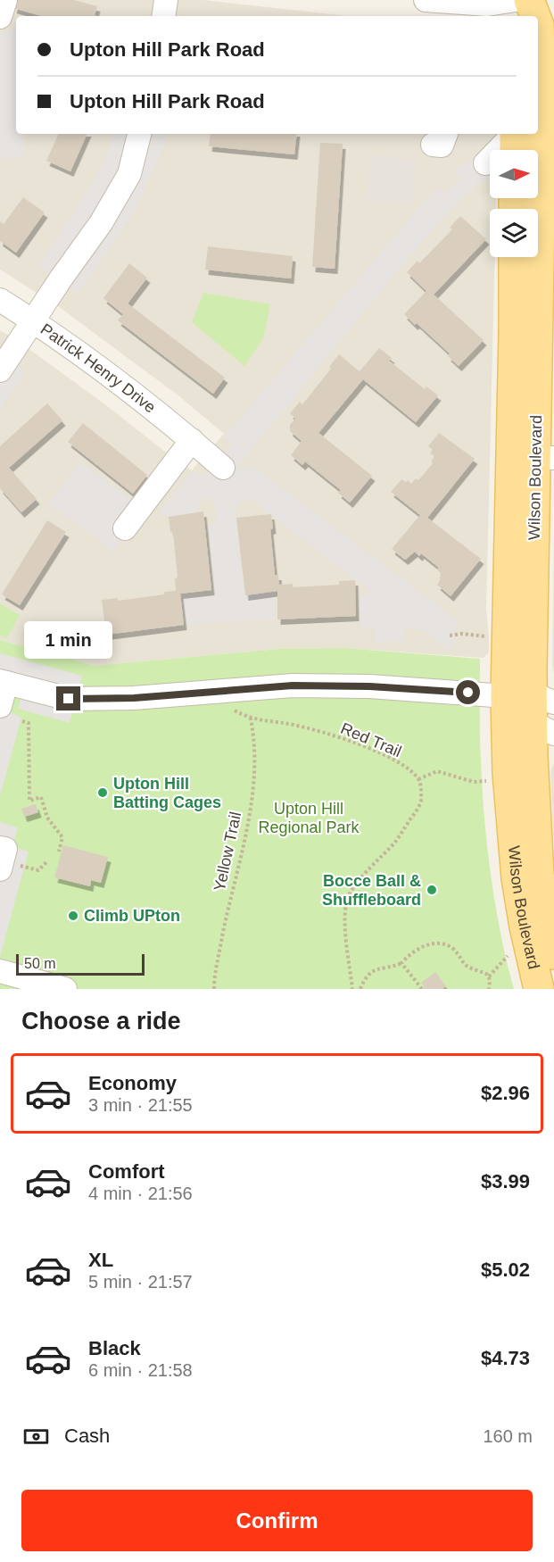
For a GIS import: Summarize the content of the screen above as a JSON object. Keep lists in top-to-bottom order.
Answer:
{
  "streets": {
    "main road": ["Wilson Boulevard"],
    "street": ["Patrick Henry Drive"],
    "path": ["Red Trail", "Yellow Trail"]
  },
  "crossings": [
    ["Red Trail", "Yellow Trail"]
  ],
  "parks": ["Upton Hill Regional Park"],
  "places": ["Upton Hill Batting Cages", "Bocce Ball & Shuffleboard", "Climb UPton"],
  "scale_bar": "50 m",
  "north": "right",
  "page": {
    "banner": ["Upton Hill Park Road", "Upton Hill Park Road"],
    "bubble": "1 min",
    "scale": "50 m",
    "heading": "Choose a ride",
    "list": [
      {
        "name": "Economy",
        "note": "3 min · 21:55",
        "value": "$2.96"
      },
      {
        "name": "Comfort",
        "note": "4 min · 21:56",
        "value": "$3.99"
      },
      {
        "name": "XL",
        "note": "5 min · 21:57",
        "value": "$5.02"
      },
      {
        "name": "Black",
        "note": "6 min · 21:58",
        "value": "$4.73"
      }
    ],
    "pay": ["Cash", "160 m"],
    "buttons": "Confirm"
  }
}
